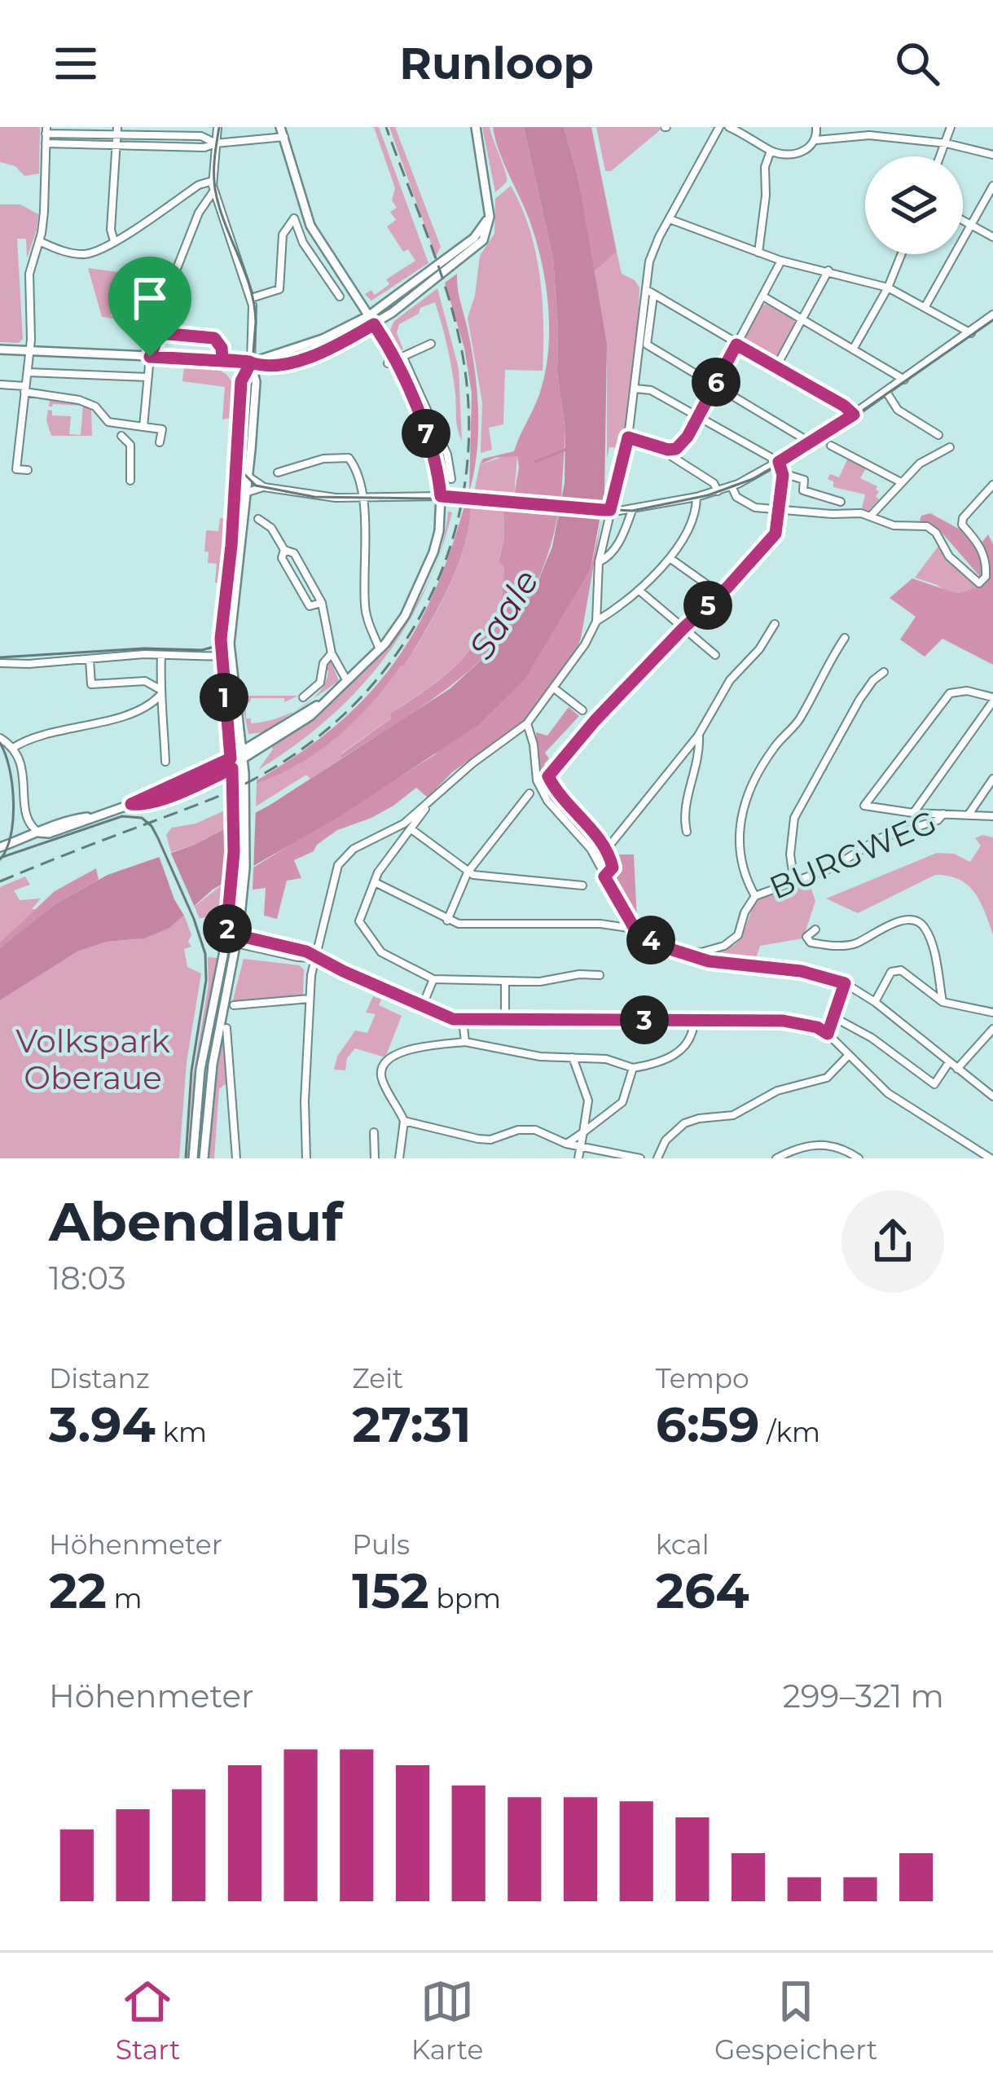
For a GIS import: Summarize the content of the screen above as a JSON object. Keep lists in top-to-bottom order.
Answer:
{
  "streets": {
    "street": ["BURGWEG"]
  },
  "water": ["Saale"],
  "parks": ["Volkspark Oberaue"],
  "page": {
    "header": "Runloop",
    "pins": [
      "6",
      "7",
      "5",
      "1",
      "2",
      "4",
      "3"
    ],
    "heading": ["Abendlauf", "18:03"],
    "stats": [
      ["Distanz", "3.94 km"],
      ["Zeit", "27:31"],
      ["Tempo", "6:59 /km"],
      ["Höhenmeter", "22 m"],
      ["Puls", "152 bpm"],
      ["kcal", "264"]
    ],
    "chart": ["Höhenmeter", "299–321 m"],
    "tabs": ["Start", "Karte", "Gespeichert"]
  }
}
